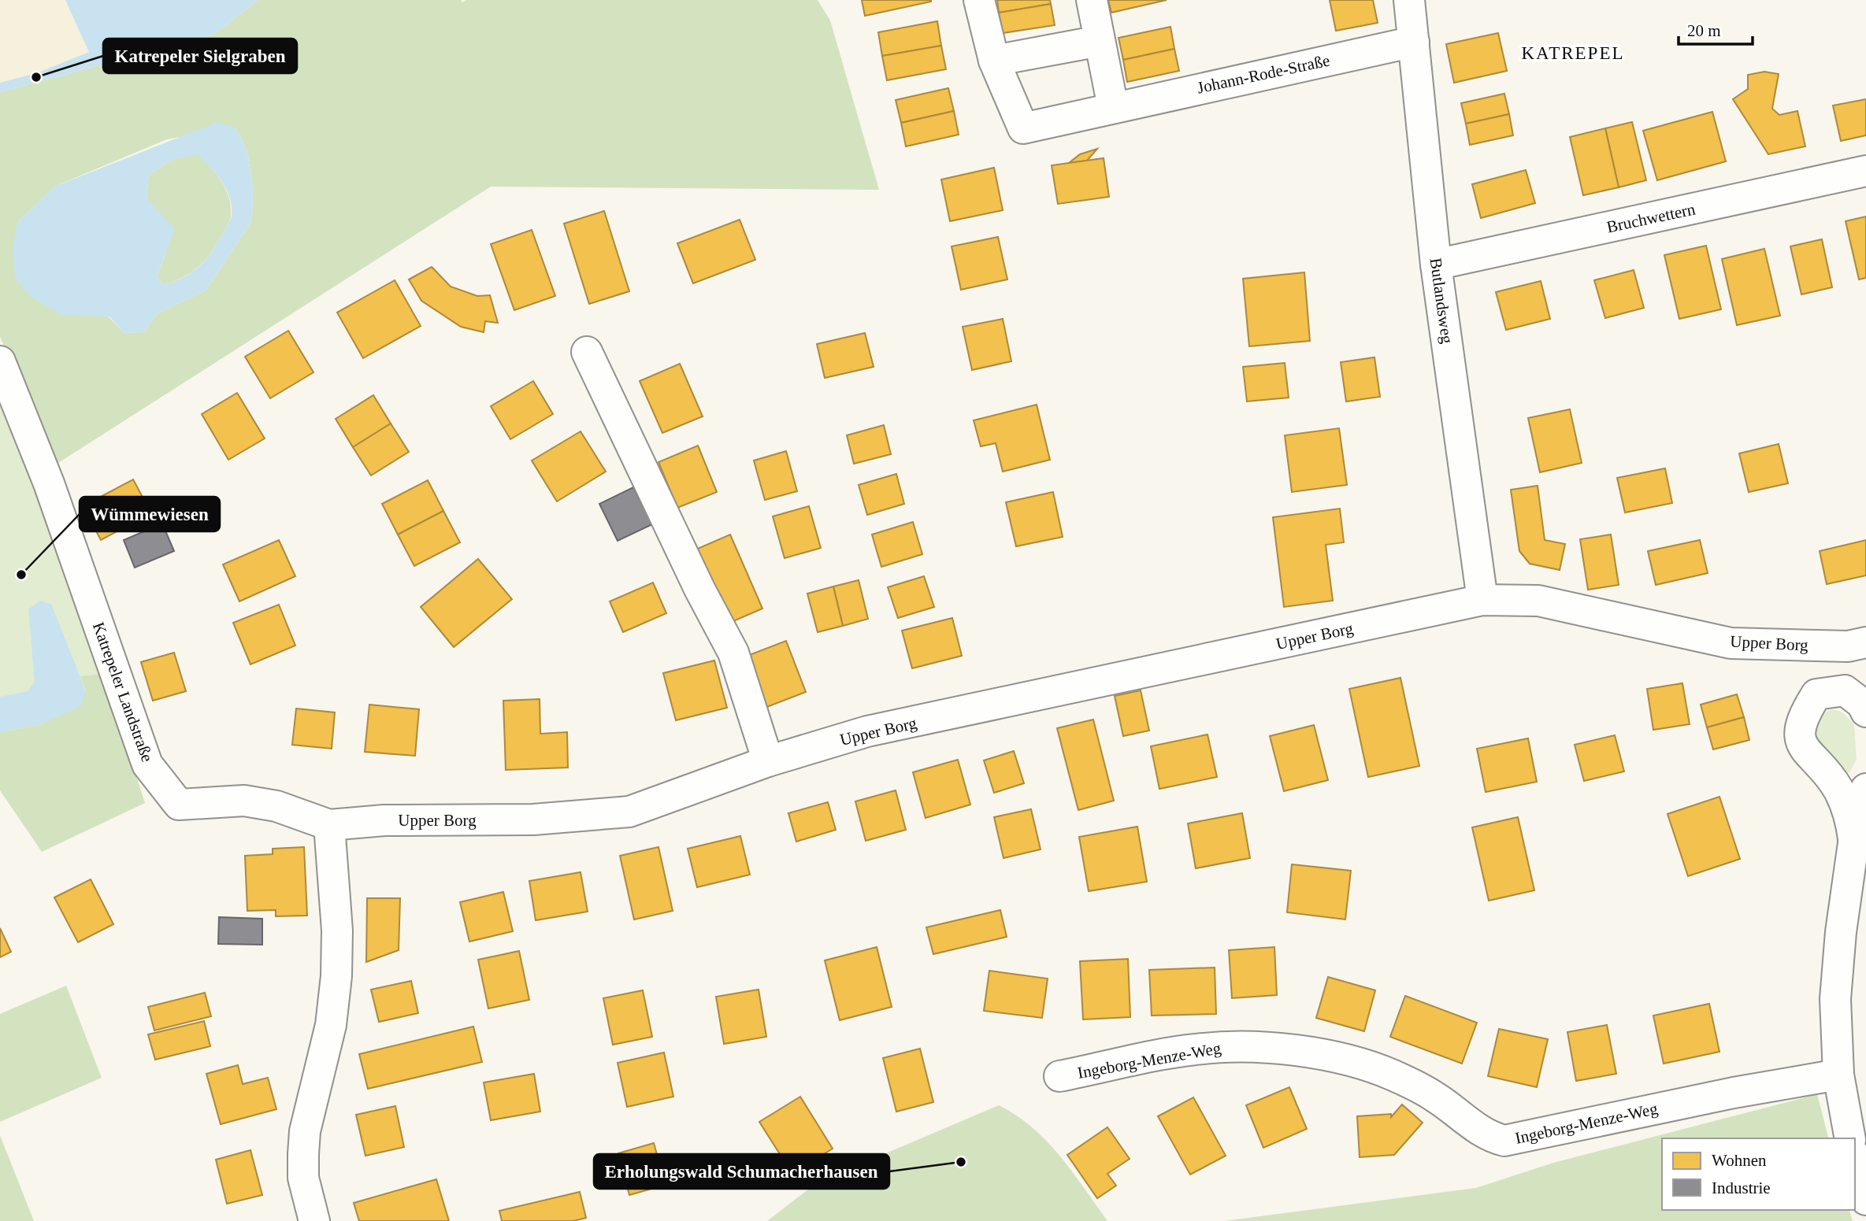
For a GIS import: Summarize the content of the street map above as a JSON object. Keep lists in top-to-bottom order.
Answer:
{
  "streets": {
    "street": [
      "Johann-Rode-Straße",
      "Bruchwettern",
      "Butlandsweg",
      "Upper Borg",
      "Katrepeler Landstraße",
      "Ingeborg-Menze-Weg"
    ]
  },
  "crossings": [
    ["Johann-Rode-Straße", "Butlandsweg"],
    ["Bruchwettern", "Butlandsweg"],
    ["Butlandsweg", "Upper Borg"],
    ["Upper Borg", "Katrepeler Landstraße"]
  ],
  "districts": ["KATREPEL"],
  "places": ["Katrepeler Sielgraben", "Wümmewiesen", "Erholungswald Schumacherhausen"],
  "legend": ["Wohnen", "Industrie"],
  "scale_bar": "20 m"
}
